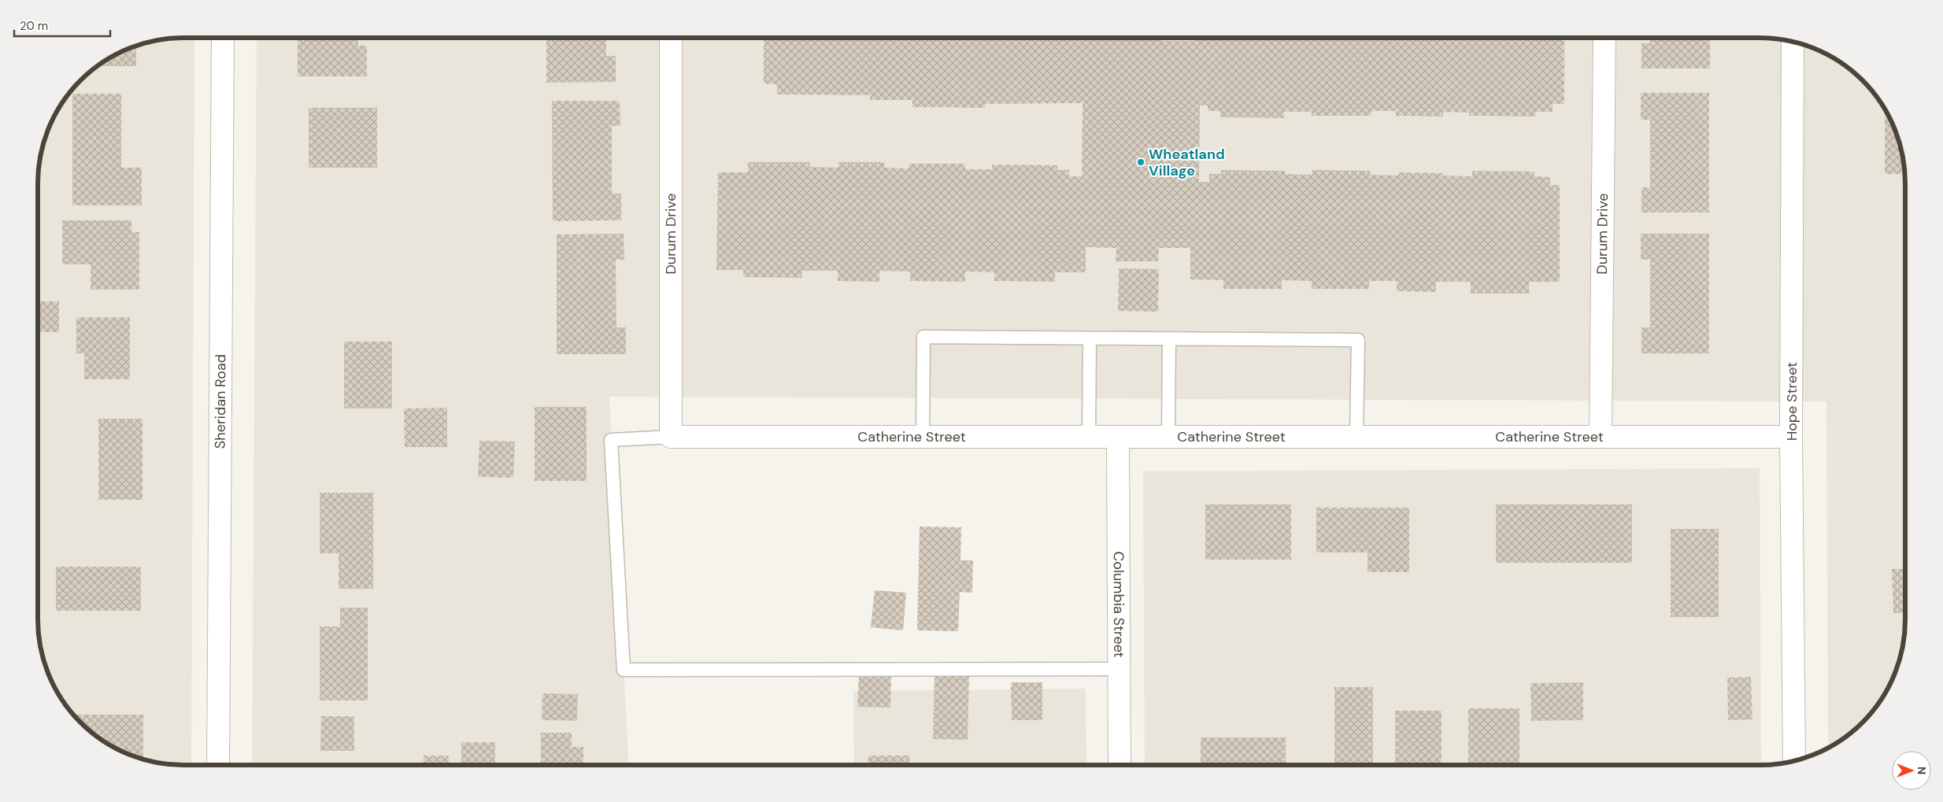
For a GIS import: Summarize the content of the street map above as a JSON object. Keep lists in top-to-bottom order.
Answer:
{
  "streets": {
    "street": [
      "Durum Drive",
      "Sheridan Road",
      "Hope Street",
      "Catherine Street",
      "Columbia Street"
    ]
  },
  "crossings": [
    ["Durum Drive", "Catherine Street"],
    ["Hope Street", "Catherine Street"],
    ["Catherine Street", "Columbia Street"]
  ],
  "places": ["Wheatland Village"],
  "scale_bar": "20 m",
  "north": "right"
}
